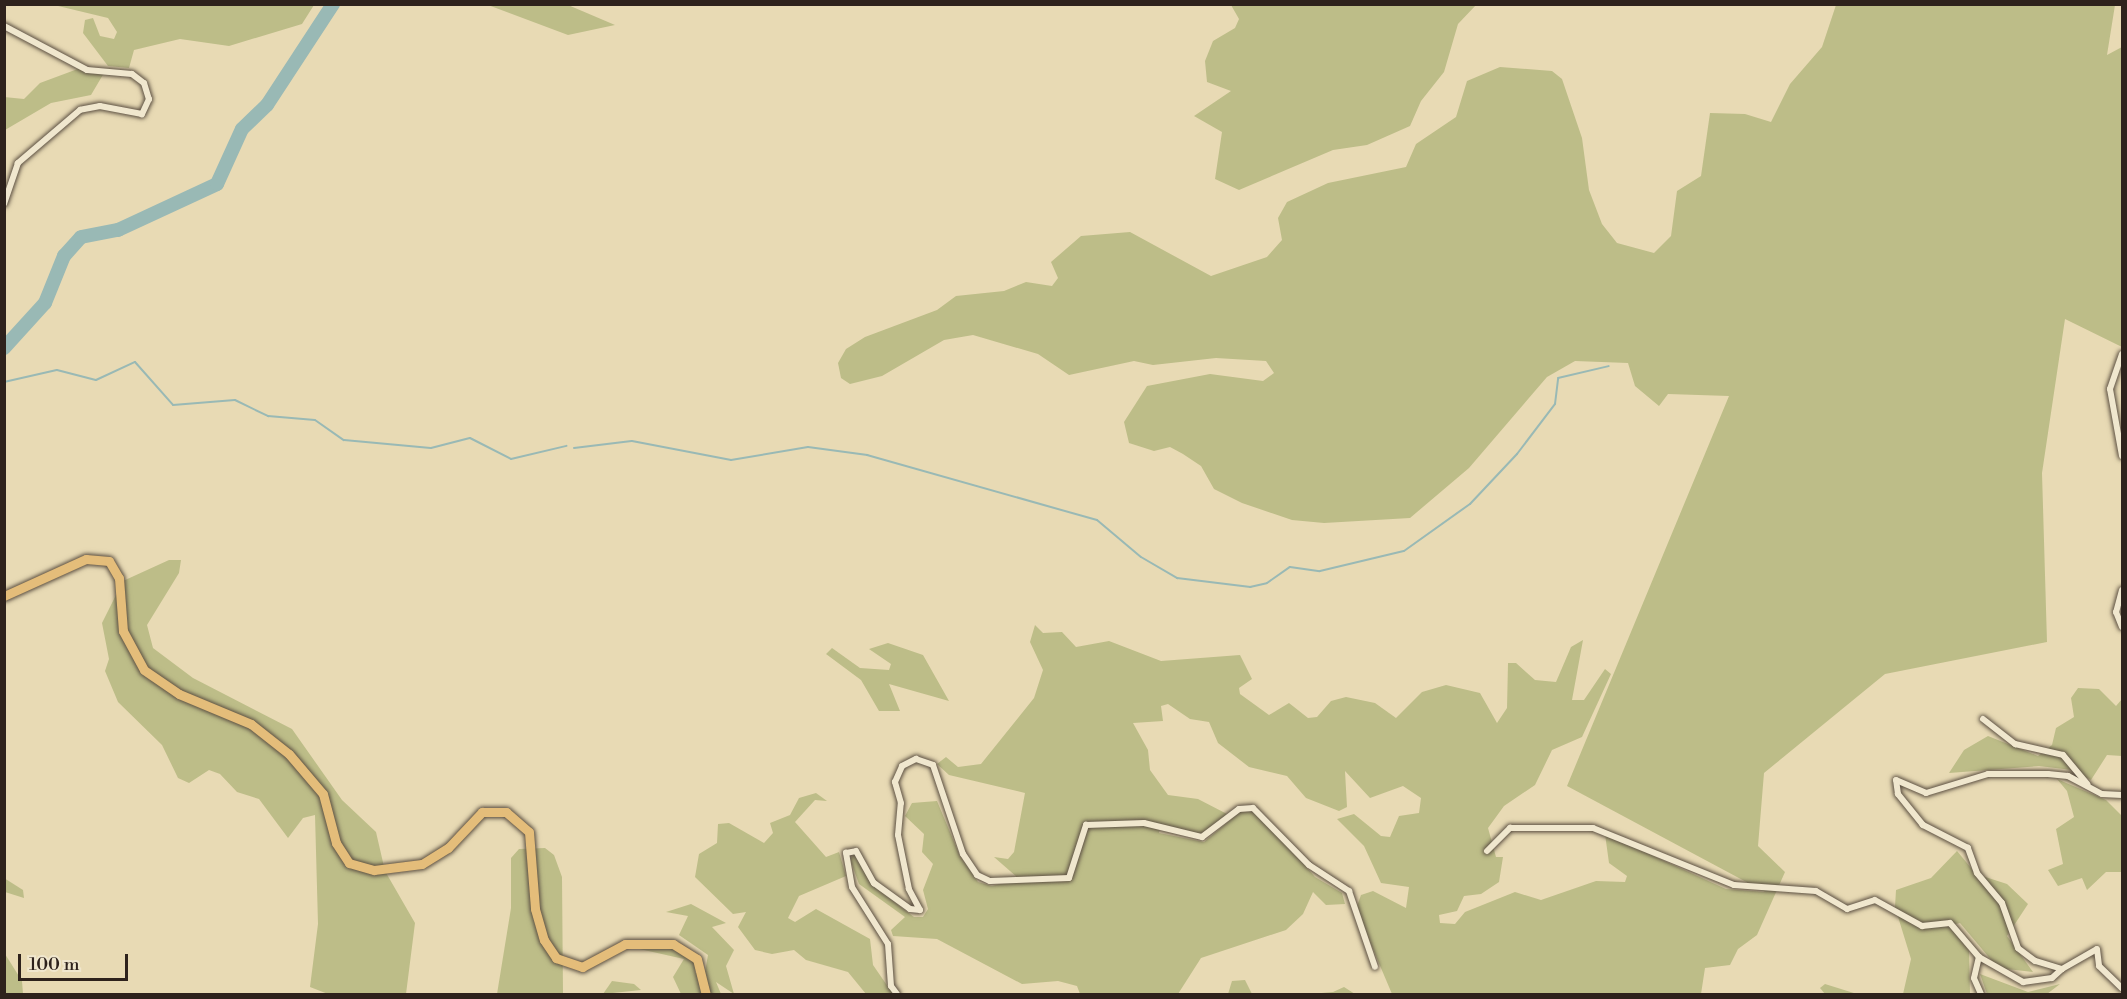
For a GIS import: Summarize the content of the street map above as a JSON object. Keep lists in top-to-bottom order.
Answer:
{
  "scale_bar": "100 m"
}
